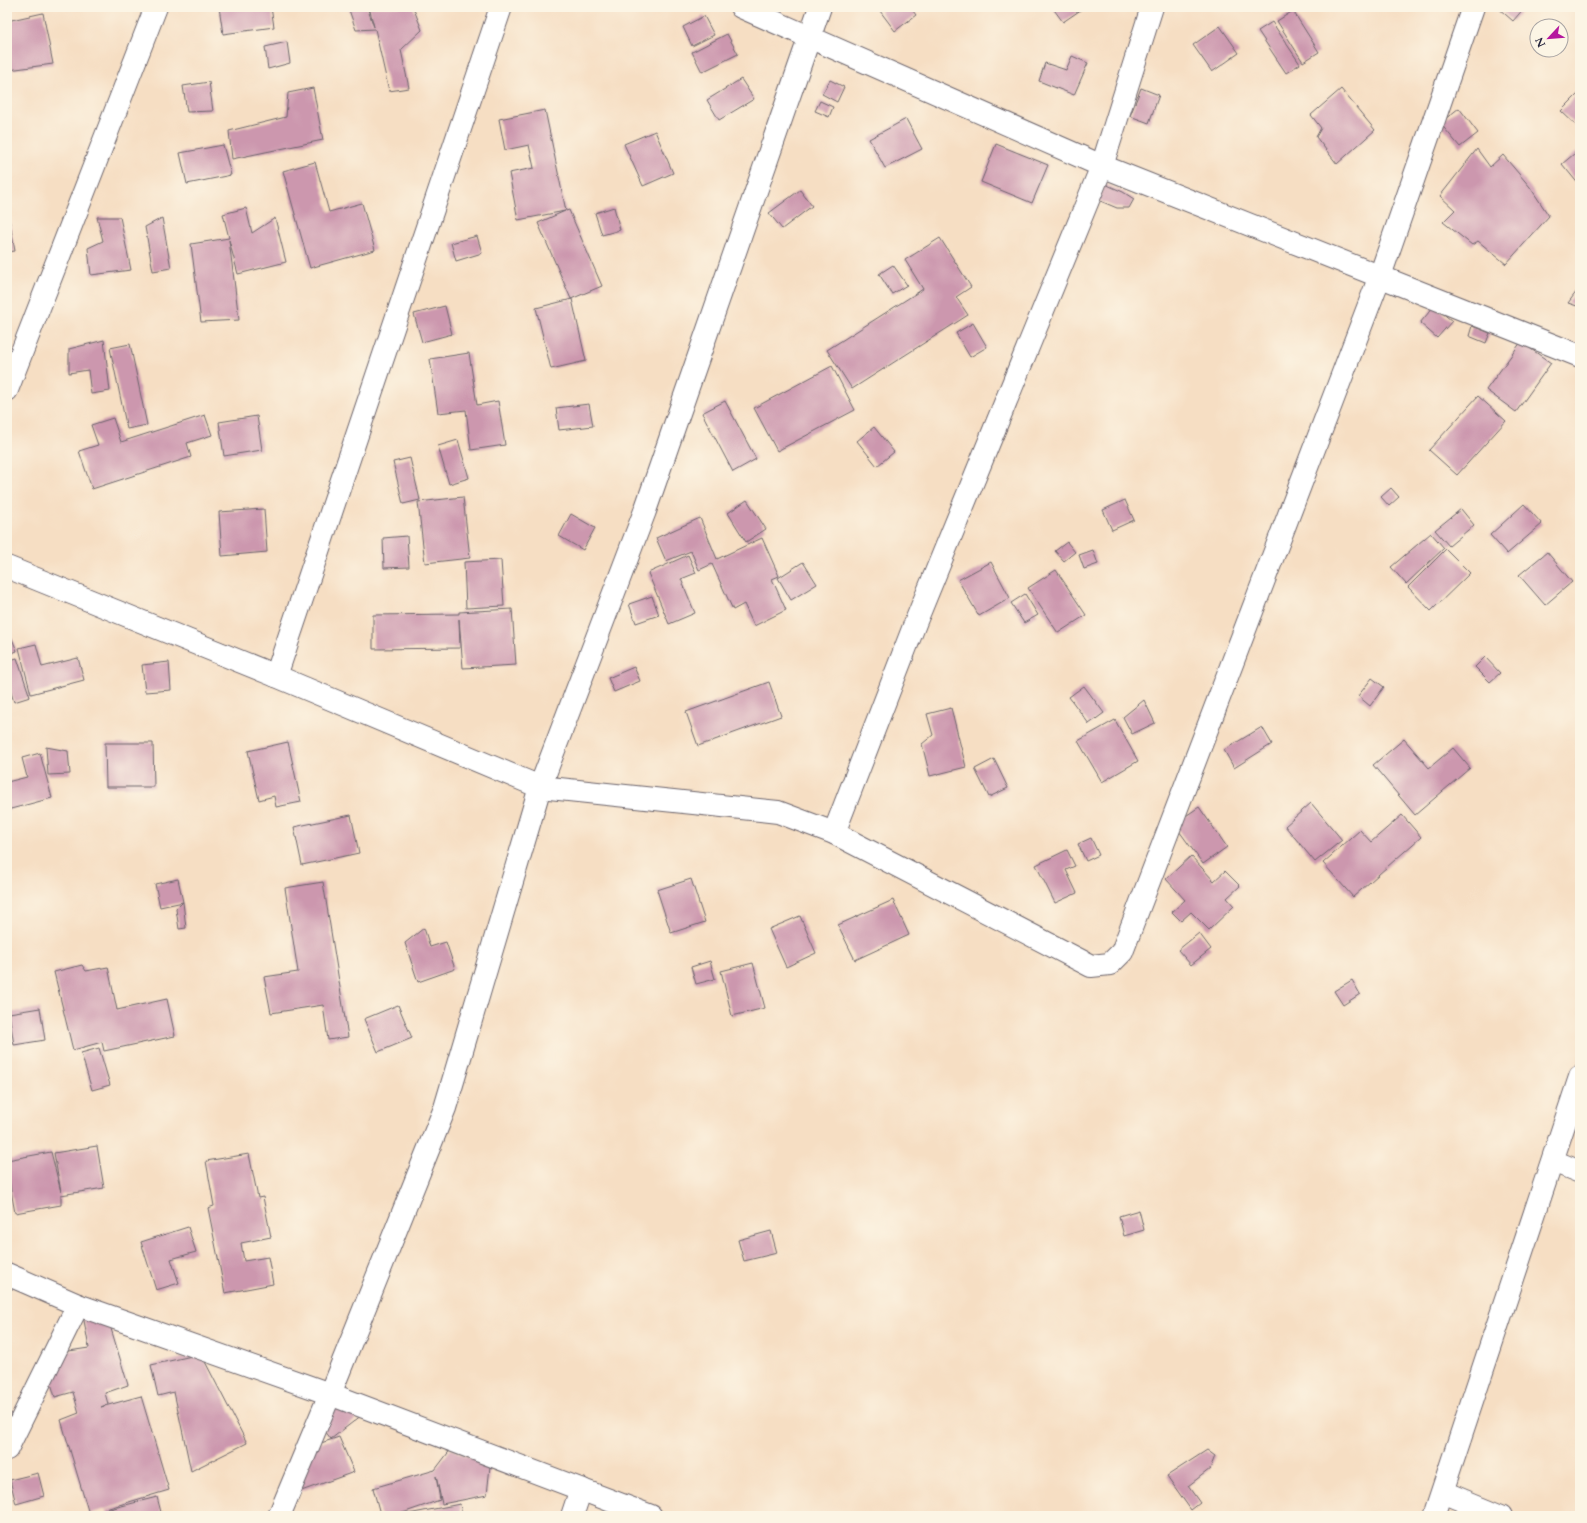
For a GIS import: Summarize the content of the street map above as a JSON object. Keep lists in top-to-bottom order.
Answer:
{
  "north": "bottom left"
}
